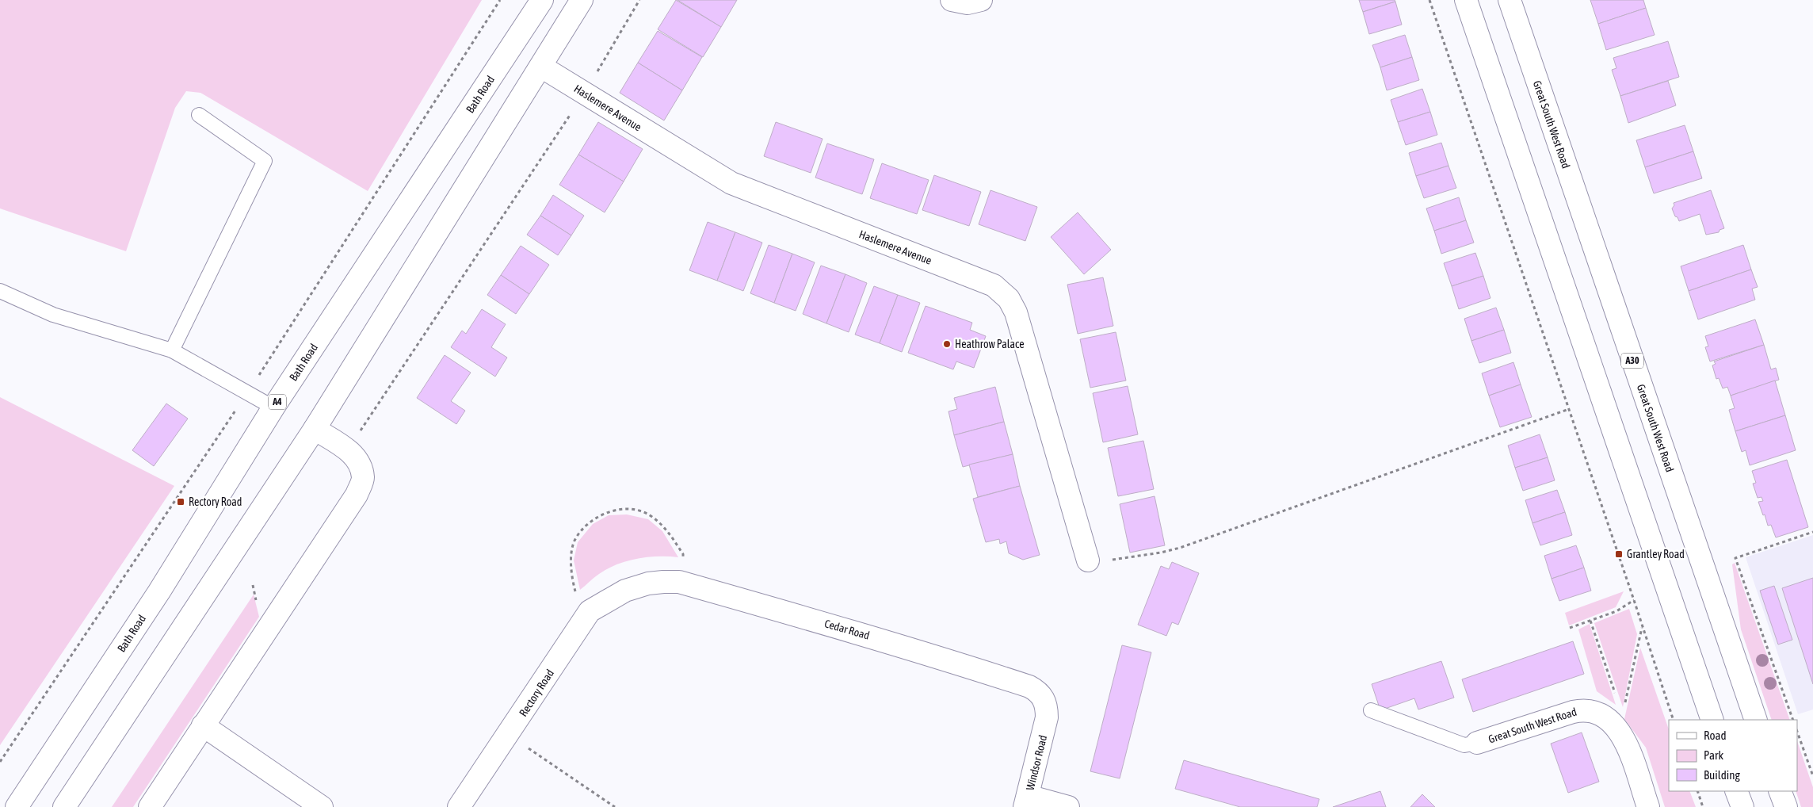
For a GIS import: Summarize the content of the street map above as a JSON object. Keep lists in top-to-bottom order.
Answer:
{
  "streets": {
    "main road": [
      "Bath Road",
      "Haslemere Avenue",
      "Great South West Road",
      "A30",
      "A4",
      "Cedar Road",
      "Rectory Road",
      "Windsor Road"
    ]
  },
  "crossings": [
    ["Cedar Road", "Rectory Road"],
    ["Cedar Road", "Windsor Road"]
  ],
  "places": {
    "other": ["Heathrow Palace"],
    "transit": ["Rectory Road", "Grantley Road"]
  },
  "legend": ["Road", "Park", "Building"]
}
